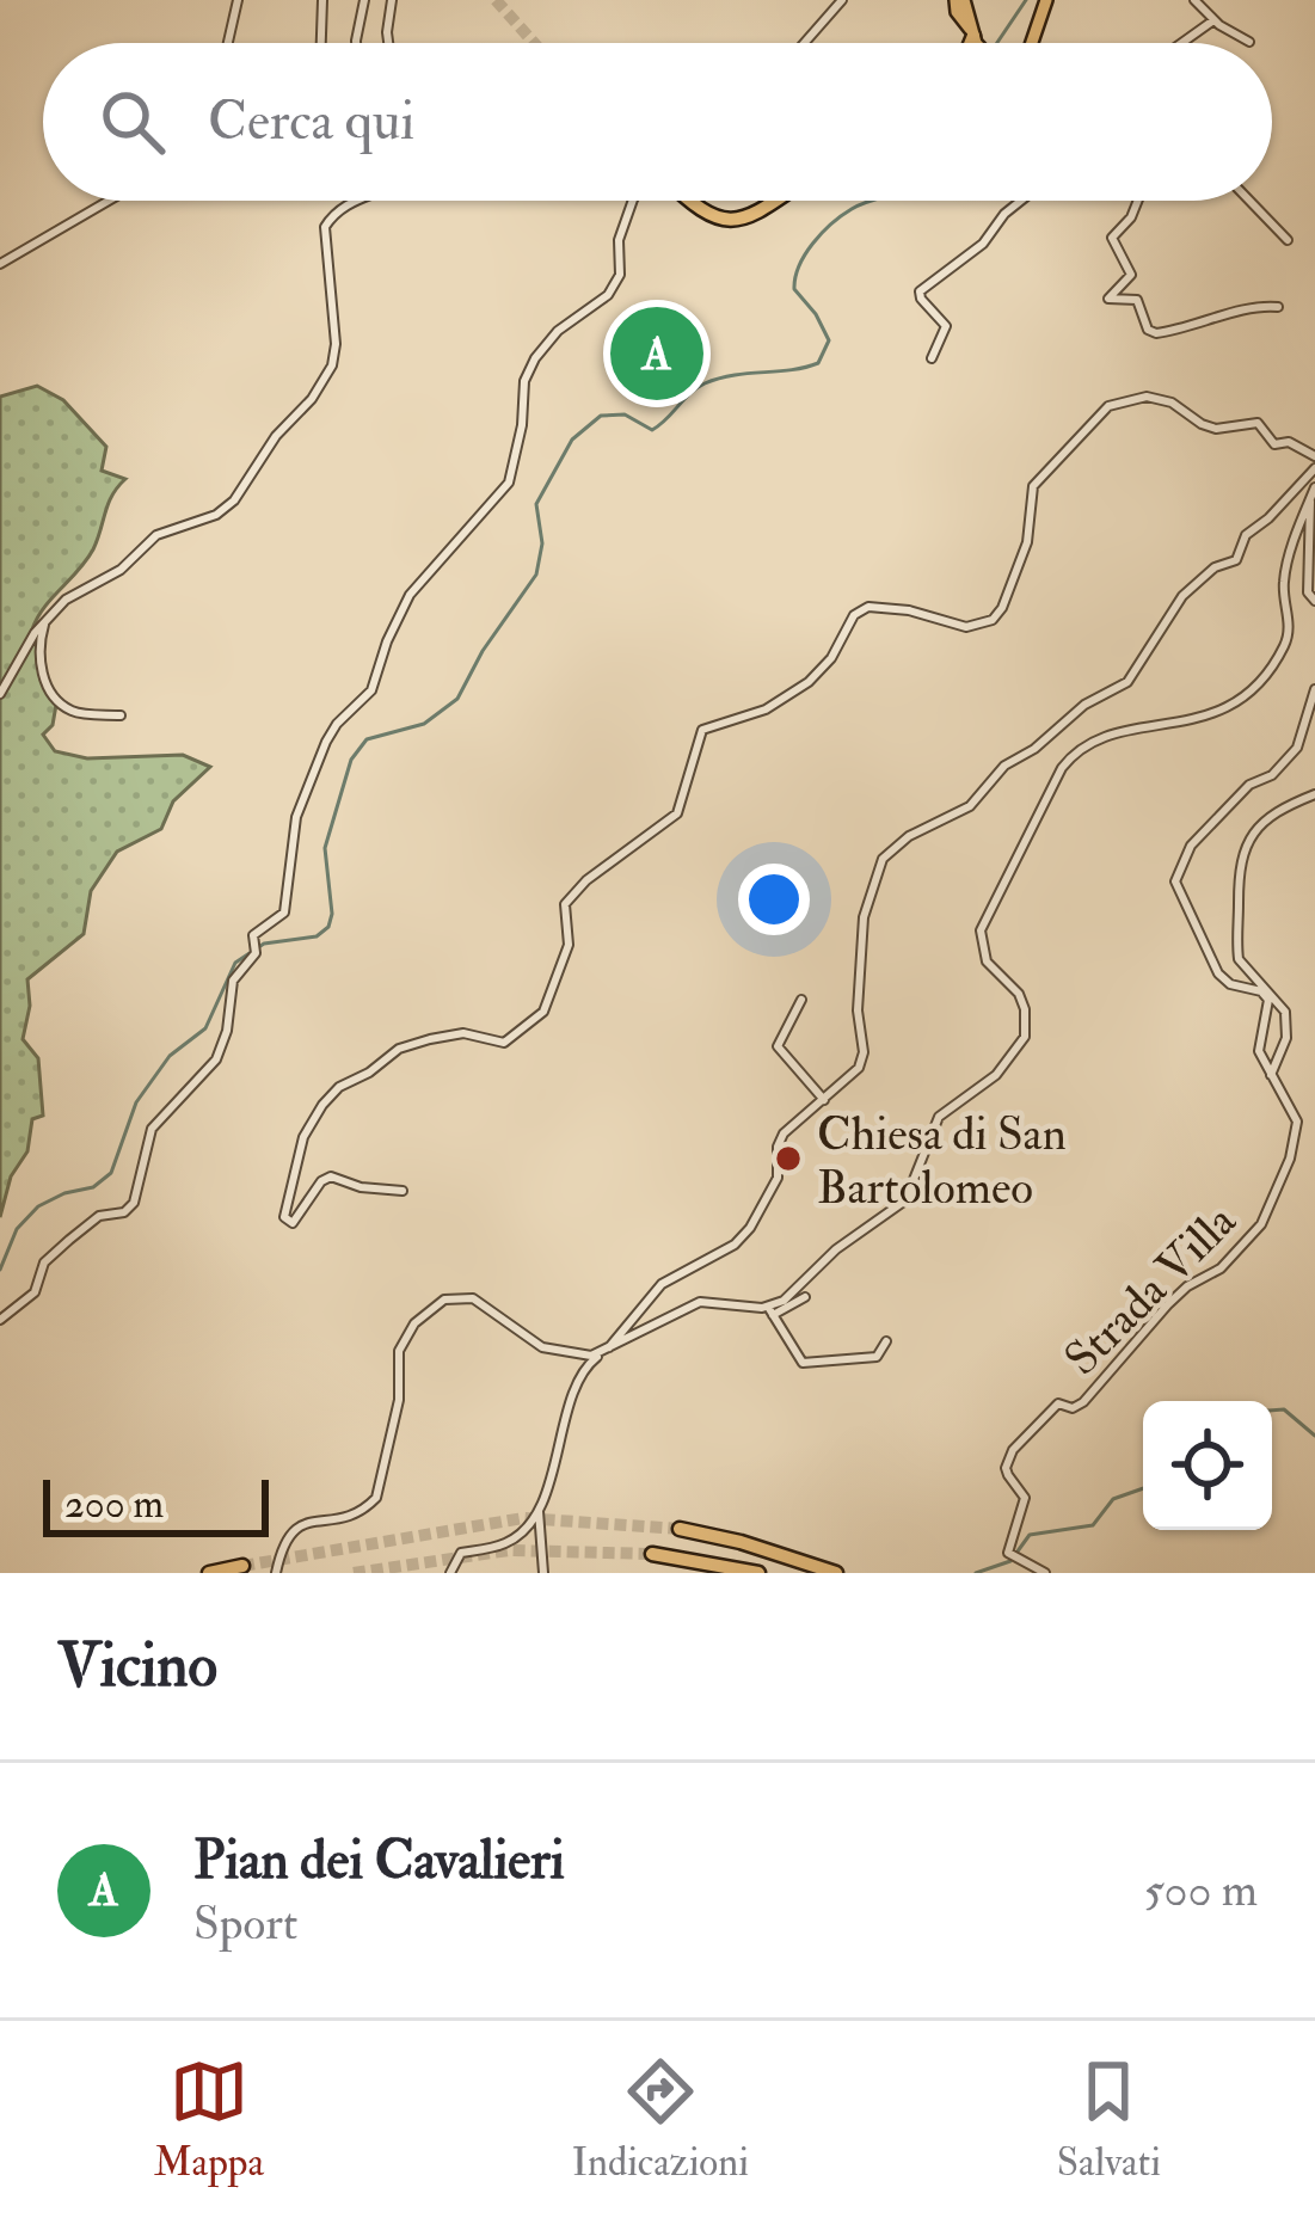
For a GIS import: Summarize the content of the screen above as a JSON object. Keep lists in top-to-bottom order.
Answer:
{
  "streets": {
    "street": ["Strada Villa"]
  },
  "places": ["Chiesa di San Bartolomeo"],
  "scale_bar": "200 m",
  "page": {
    "search": "Cerca qui",
    "pins": "A",
    "scale": "200 m",
    "heading": "Vicino",
    "list": [
      {
        "mark": "A",
        "name": "Pian dei Cavalieri",
        "note": "Sport",
        "value": "500 m"
      }
    ],
    "nav": ["Mappa", "Indicazioni", "Salvati"]
  }
}
